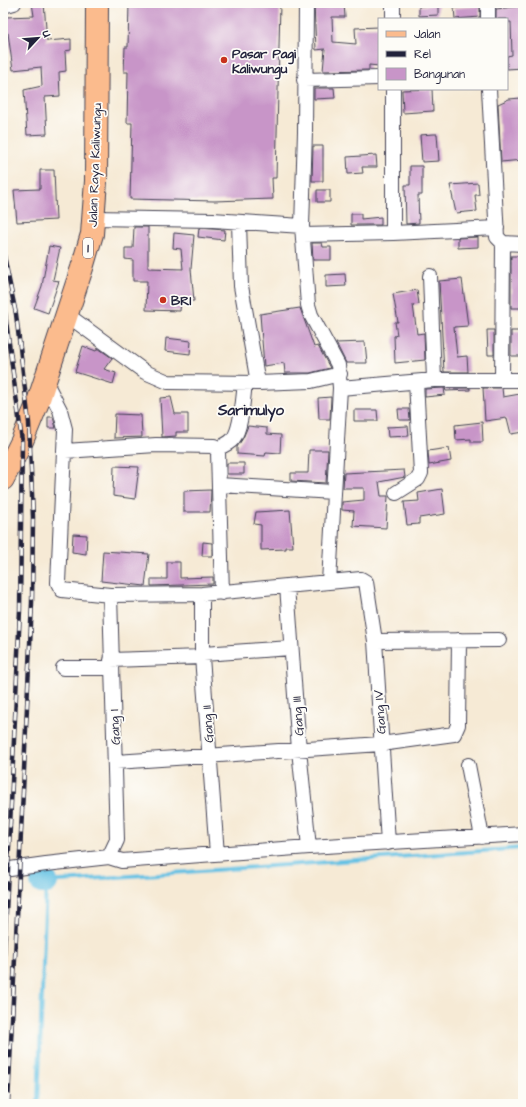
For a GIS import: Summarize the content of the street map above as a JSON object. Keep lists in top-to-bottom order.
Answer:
{
  "streets": {
    "main road": ["Jalan Raya Kaliwungu", "1"],
    "street": [
      "Gang IV",
      "Gang III",
      "Gang II",
      "Gang I"
    ]
  },
  "districts": ["Sarimulyo"],
  "places": ["Pasar Pagi Kaliwungu", "BRI"],
  "legend": ["Jalan", "Rel", "Bangunan"],
  "north": "top right"
}
